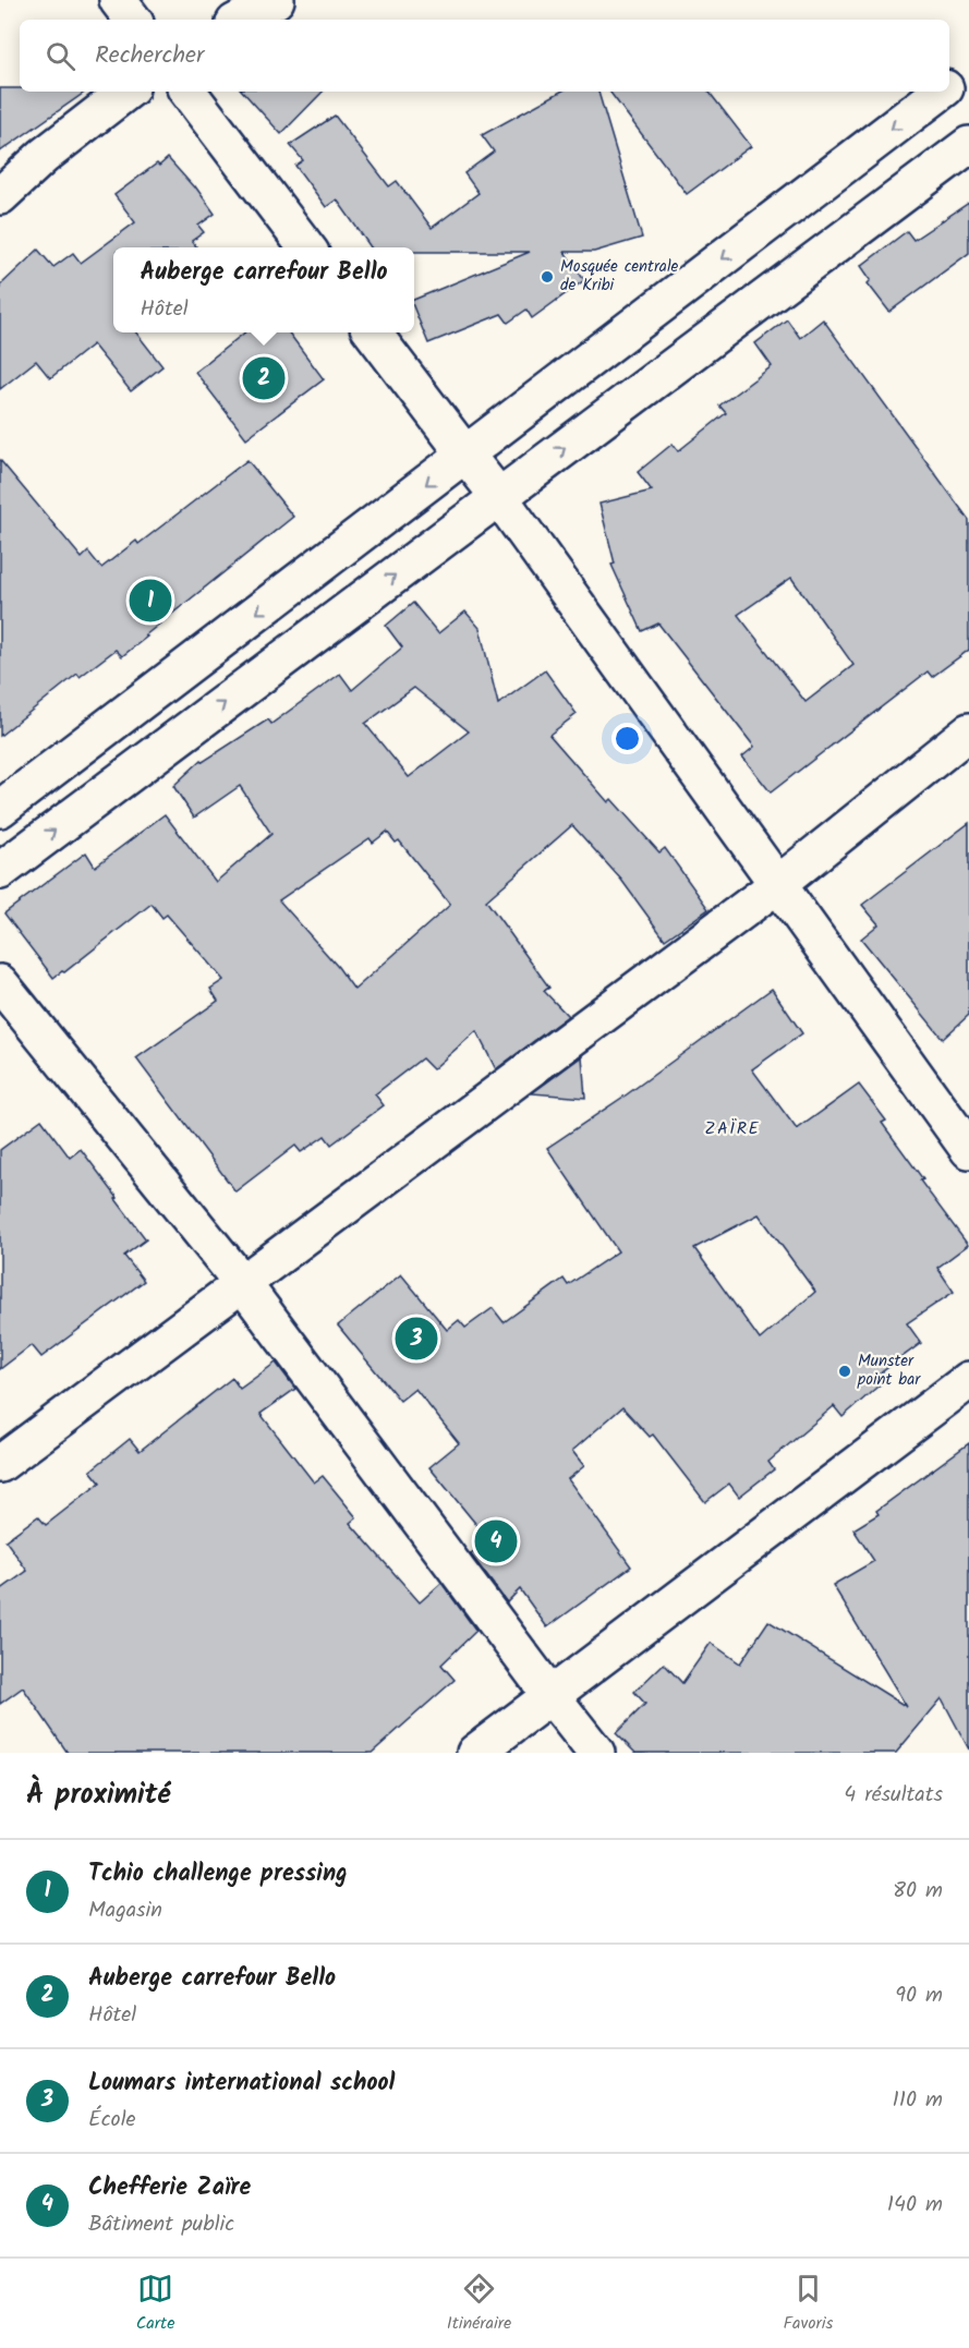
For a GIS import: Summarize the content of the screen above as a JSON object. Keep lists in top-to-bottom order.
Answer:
{
  "districts": ["ZAÏRE"],
  "places": ["Mosquée centrale de Kribi", "Munster point bar"],
  "page": {
    "search": "Rechercher",
    "popup": ["Auberge carrefour Bello", "Hôtel"],
    "pins": [
      "2",
      "1",
      "3",
      "4"
    ],
    "heading": ["À proximité", "4 résultats"],
    "list": [
      {
        "mark": "1",
        "name": "Tchio challenge pressing",
        "note": "Magasin",
        "value": "80 m"
      },
      {
        "mark": "2",
        "name": "Auberge carrefour Bello",
        "note": "Hôtel",
        "value": "90 m"
      },
      {
        "mark": "3",
        "name": "Loumars international school",
        "note": "École",
        "value": "110 m"
      },
      {
        "mark": "4",
        "name": "Chefferie Zaïre",
        "note": "Bâtiment public",
        "value": "140 m"
      }
    ],
    "nav": ["Carte", "Itinéraire", "Favoris"]
  }
}
